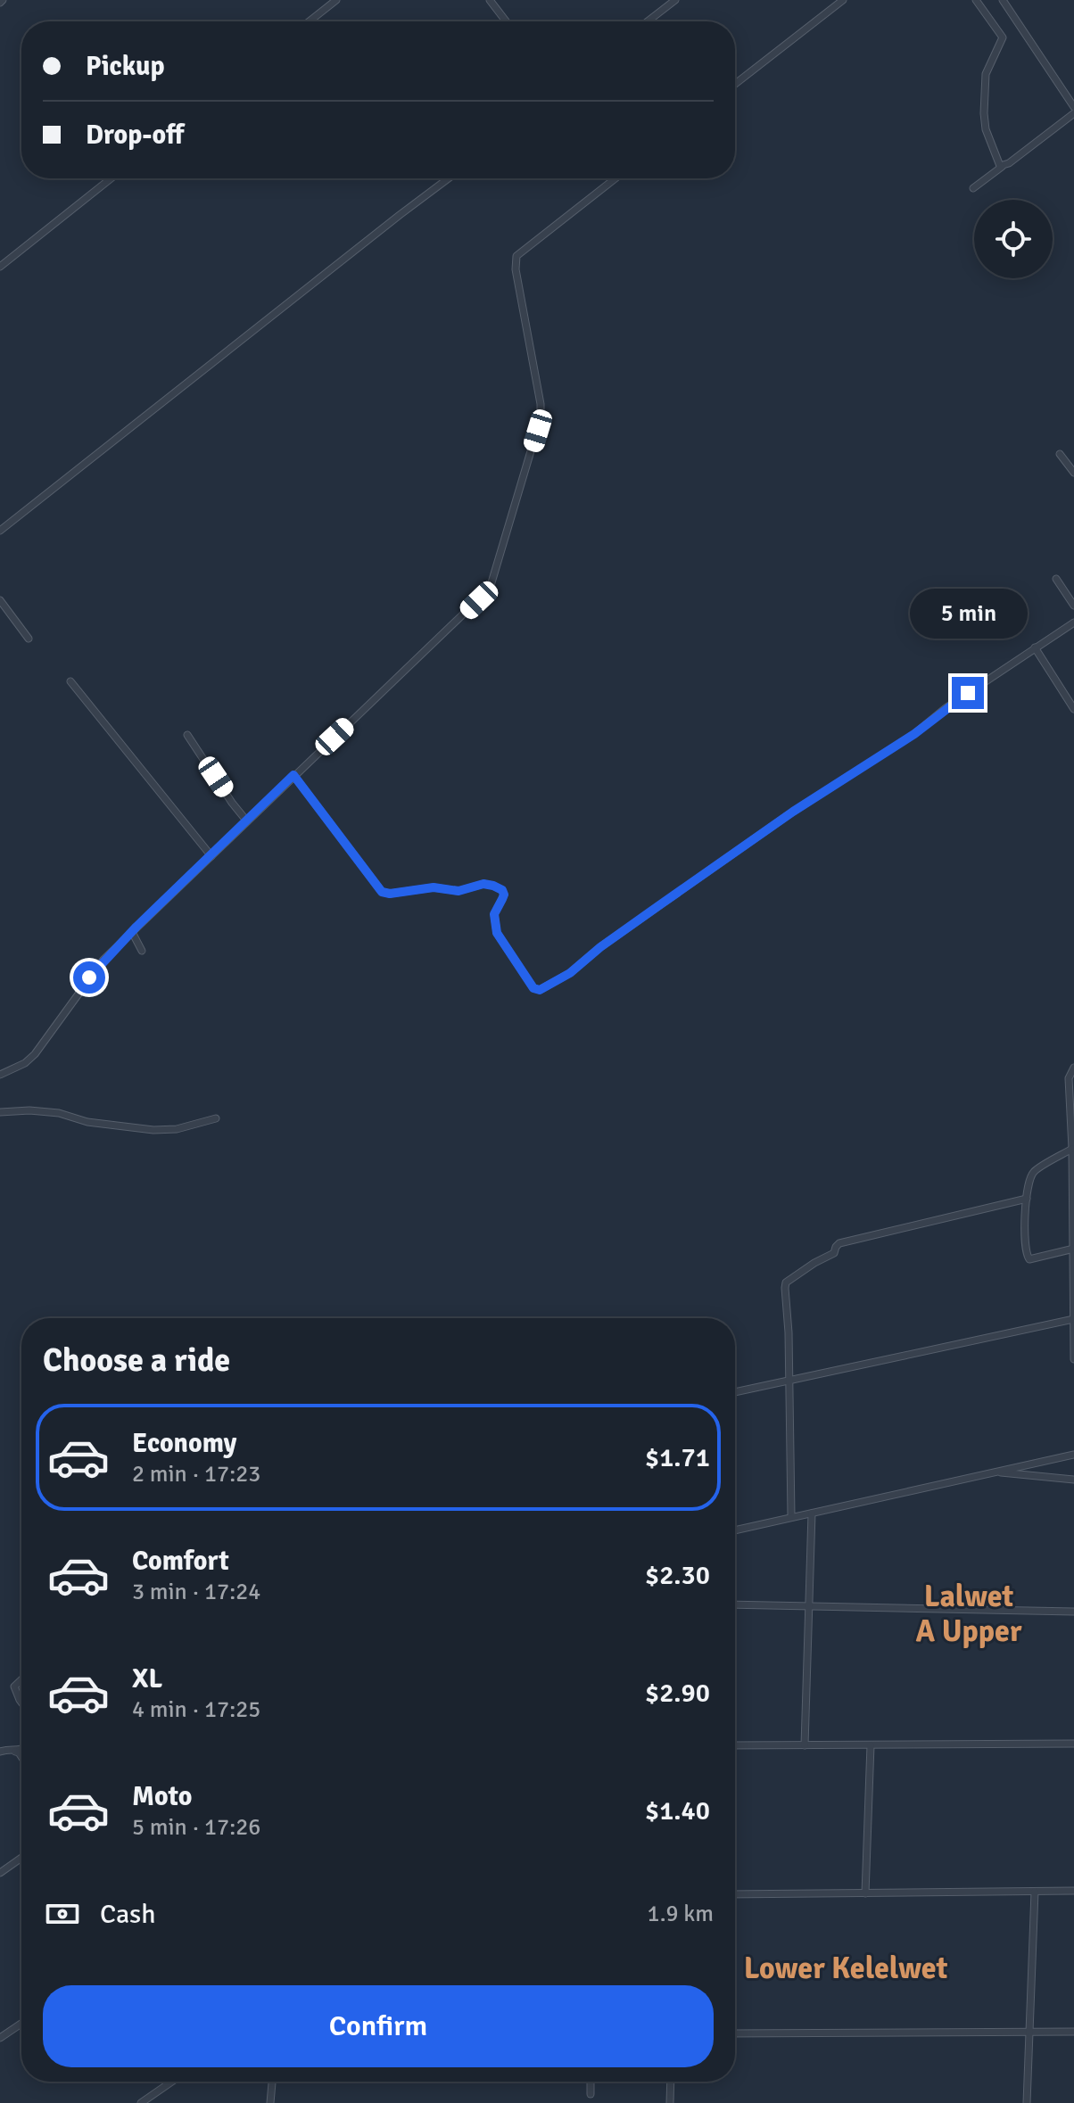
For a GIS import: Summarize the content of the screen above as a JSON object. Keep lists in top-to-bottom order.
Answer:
{
  "districts": ["Lalwet A Upper", "Lower Kelelwet"],
  "page": {
    "banner": ["Pickup", "Drop-off"],
    "bubble": "5 min",
    "heading": "Choose a ride",
    "list": [
      {
        "name": "Economy",
        "note": "2 min · 17:23",
        "value": "$1.71"
      },
      {
        "name": "Comfort",
        "note": "3 min · 17:24",
        "value": "$2.30"
      },
      {
        "name": "XL",
        "note": "4 min · 17:25",
        "value": "$2.90"
      },
      {
        "name": "Moto",
        "note": "5 min · 17:26",
        "value": "$1.40"
      }
    ],
    "pay": ["Cash", "1.9 km"],
    "buttons": "Confirm"
  }
}
